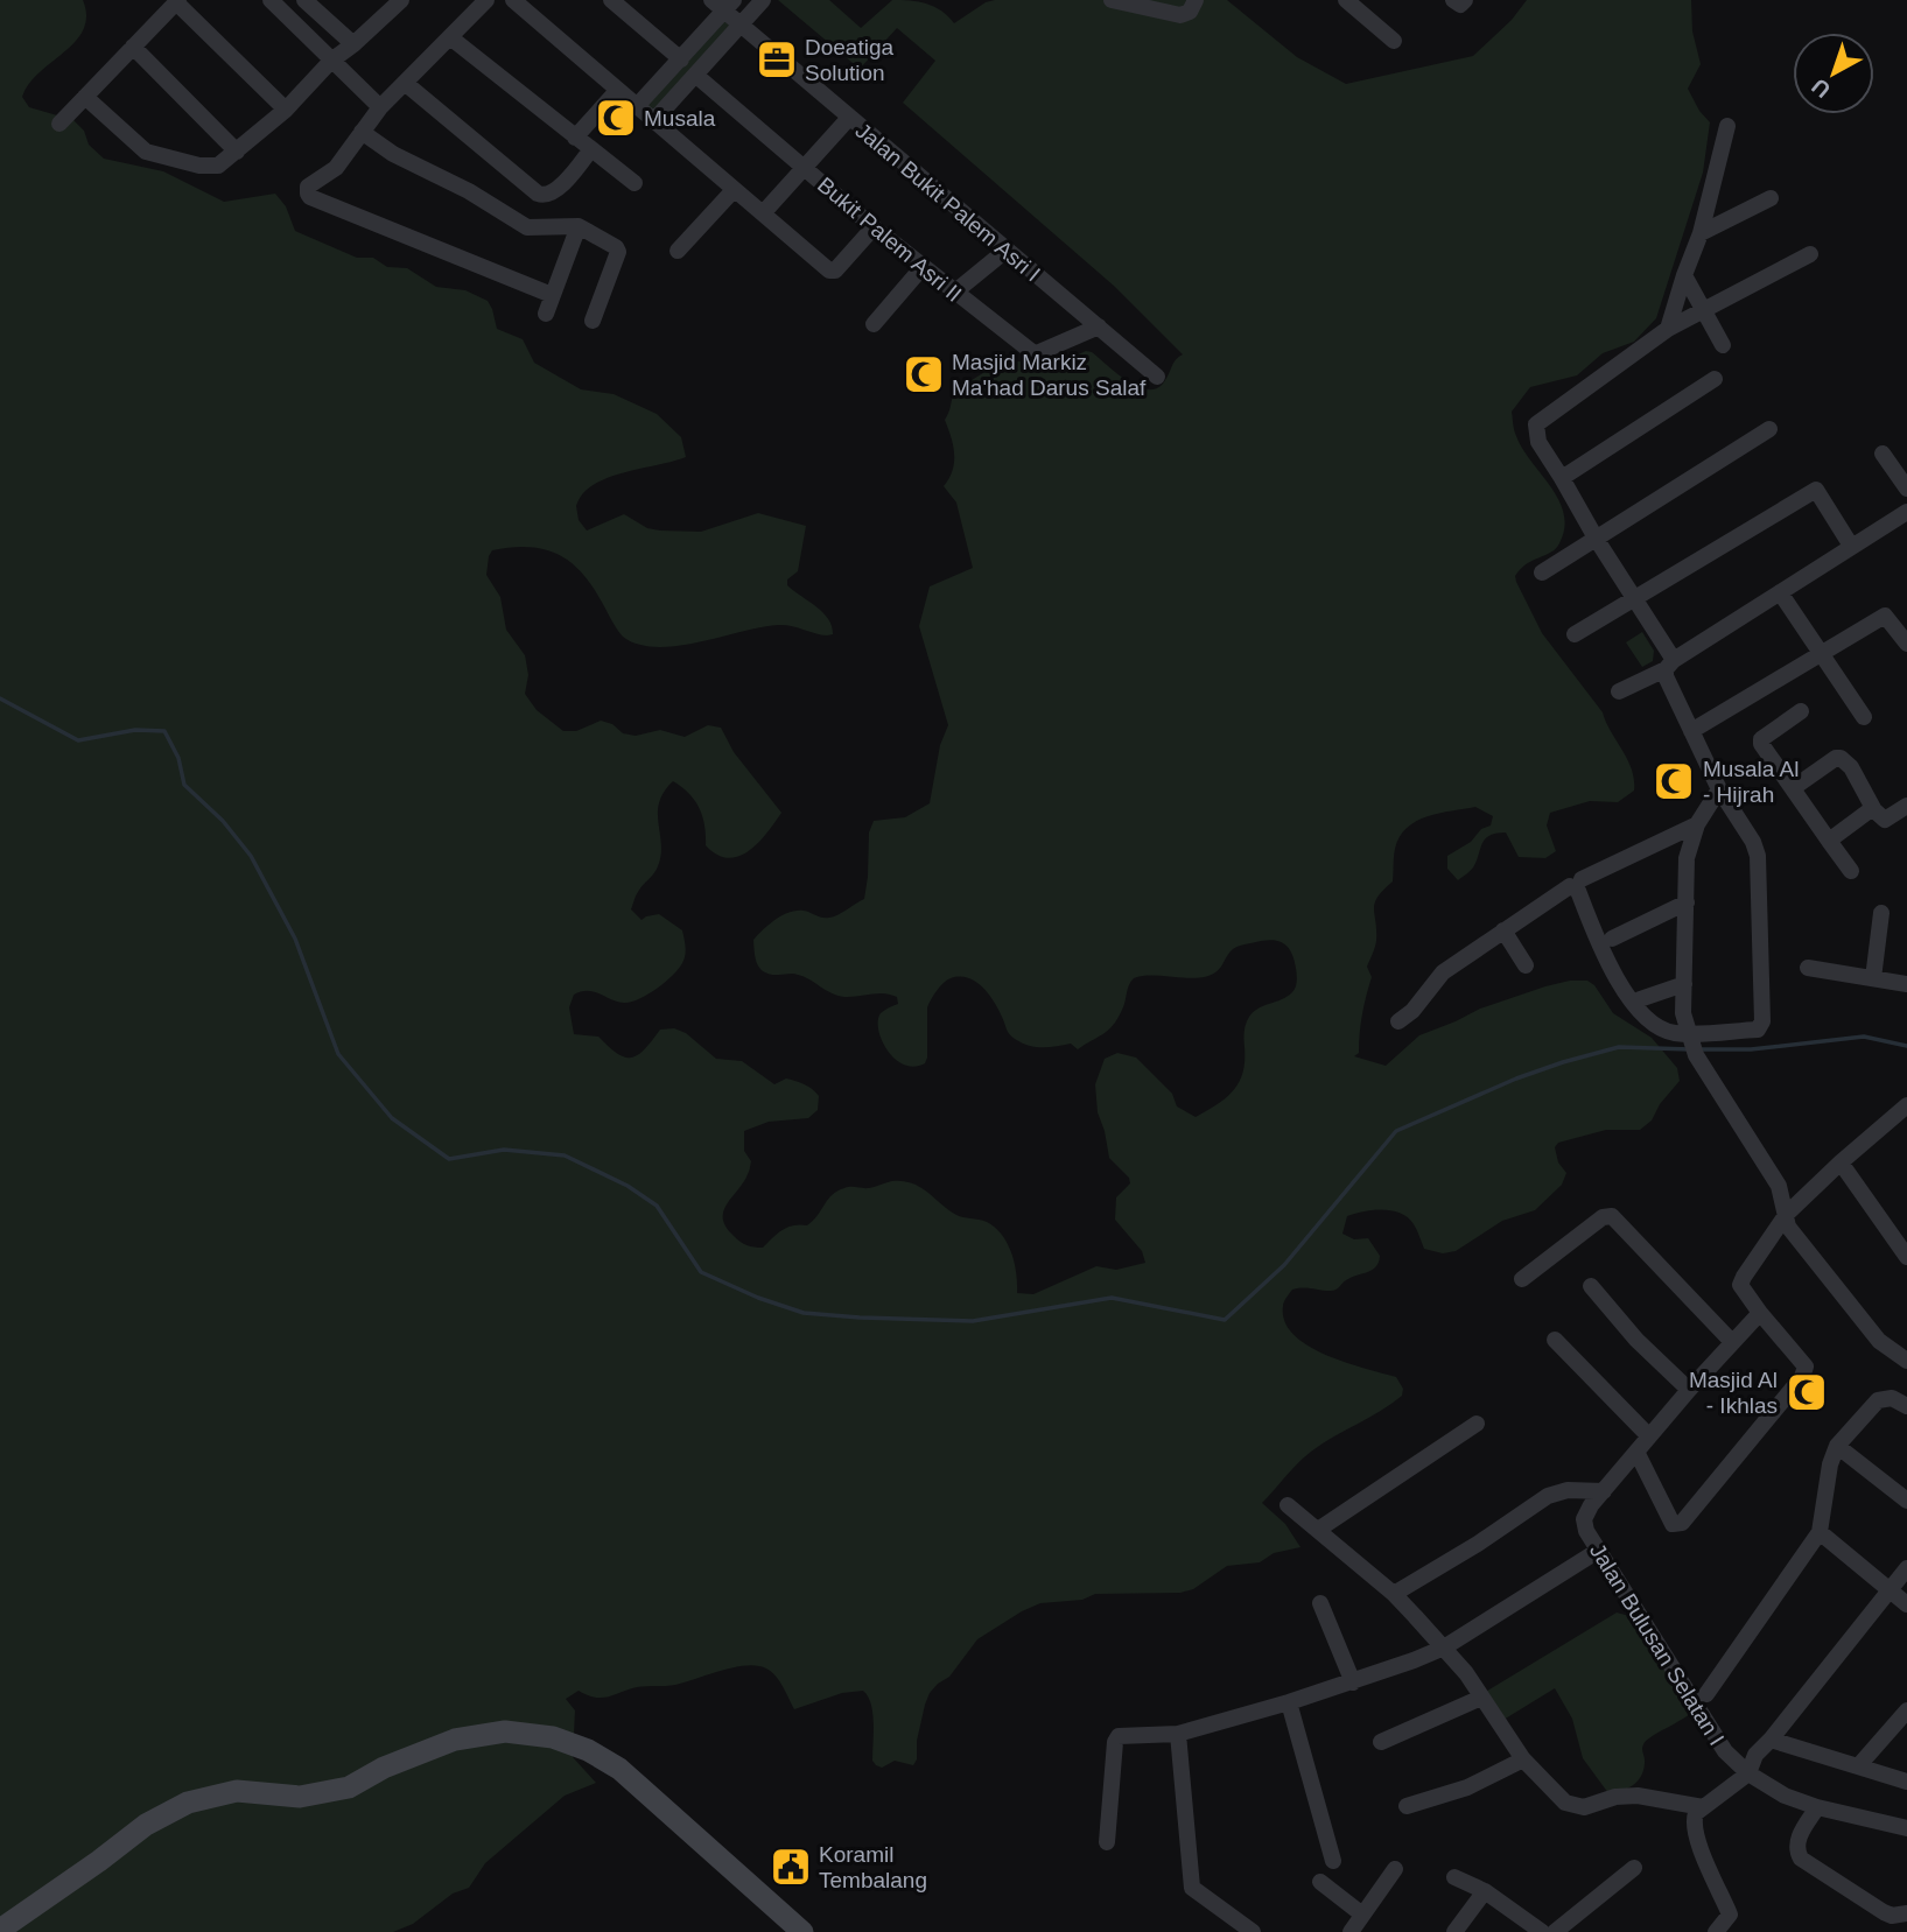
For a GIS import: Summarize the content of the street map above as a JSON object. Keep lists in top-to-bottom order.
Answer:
{
  "streets": {
    "street": ["Jalan Bukit Palem Asri I", "Bukit Palem Asri II", "Jalan Bulusan Selatan I"]
  },
  "crossings": [
    ["Jalan Bukit Palem Asri I", "Bukit Palem Asri II"]
  ],
  "places": {
    "office": ["Doeatiga Solution"],
    "mosque": [
      "Musala",
      "Masjid Markiz Ma'had Darus Salaf",
      "Musala Al - Hijrah",
      "Masjid Al - Ikhlas"
    ],
    "public building": ["Koramil Tembalang"]
  },
  "north": "bottom left"
}
